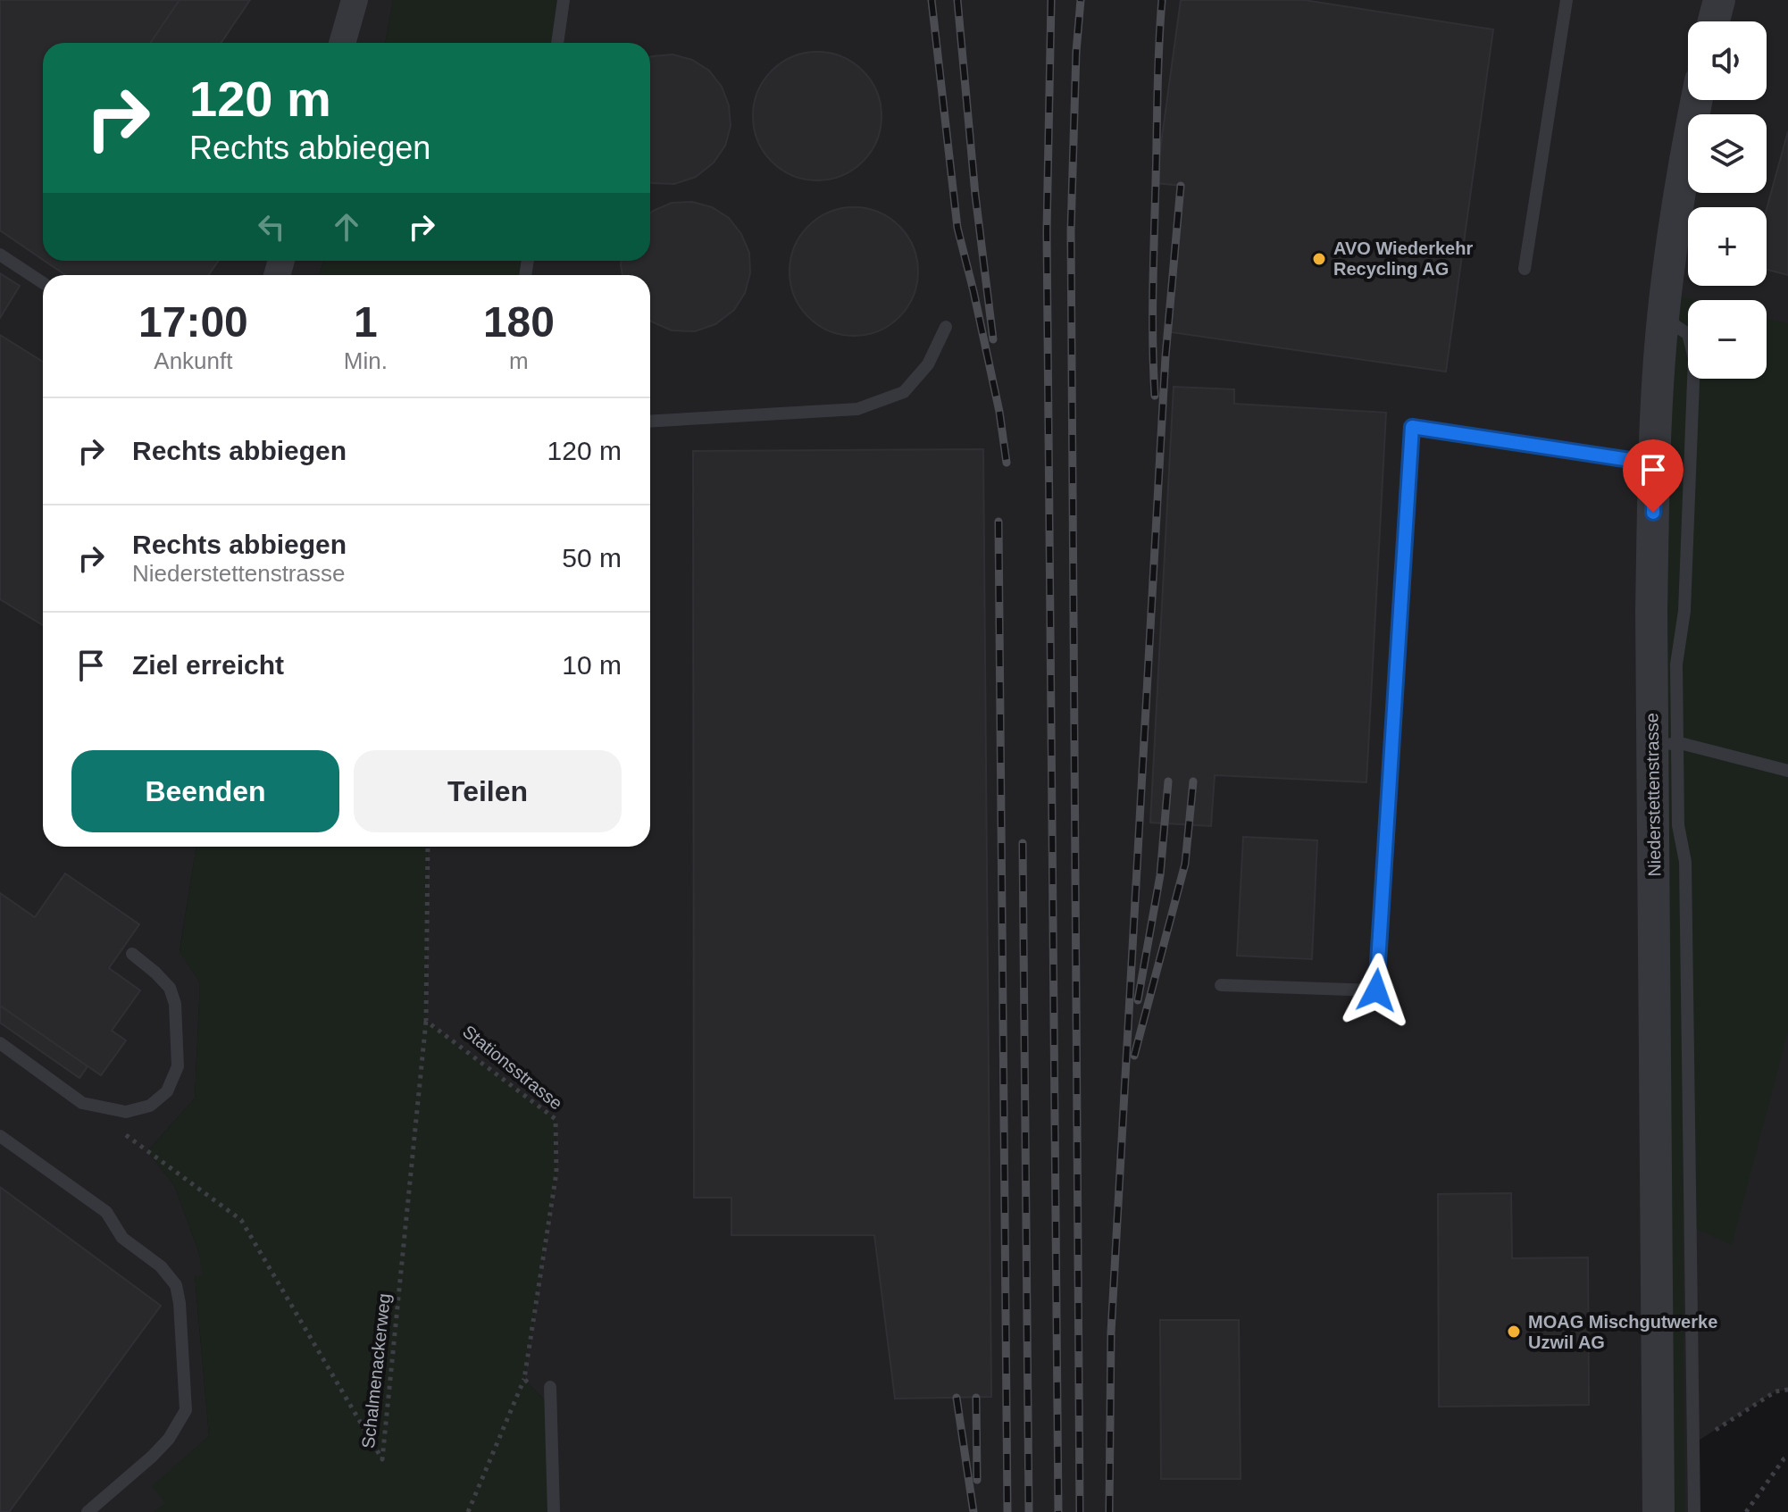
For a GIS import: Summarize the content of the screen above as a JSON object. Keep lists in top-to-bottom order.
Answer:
{
  "streets": {
    "street": ["Niederstettenstrasse"],
    "path": ["Stationsstrasse", "Schalmenackerweg"]
  },
  "crossings": [
    ["Stationsstrasse", "Schalmenackerweg"]
  ],
  "places": ["AVO Wiederkehr Recycling AG", "MOAG Mischgutwerke Uzwil AG"],
  "page": {
    "map_buttons": ["+", "−"],
    "turn": ["120 m", "Rechts abbiegen"],
    "eta": [
      "17:00",
      "Ankunft",
      "1",
      "Min.",
      "180",
      "m"
    ],
    "list": [
      {
        "name": "Rechts abbiegen",
        "value": "120 m"
      },
      {
        "name": "Rechts abbiegen",
        "note": "Niederstettenstrasse",
        "value": "50 m"
      },
      {
        "name": "Ziel erreicht",
        "value": "10 m"
      }
    ],
    "buttons": ["Beenden", "Teilen"]
  }
}
